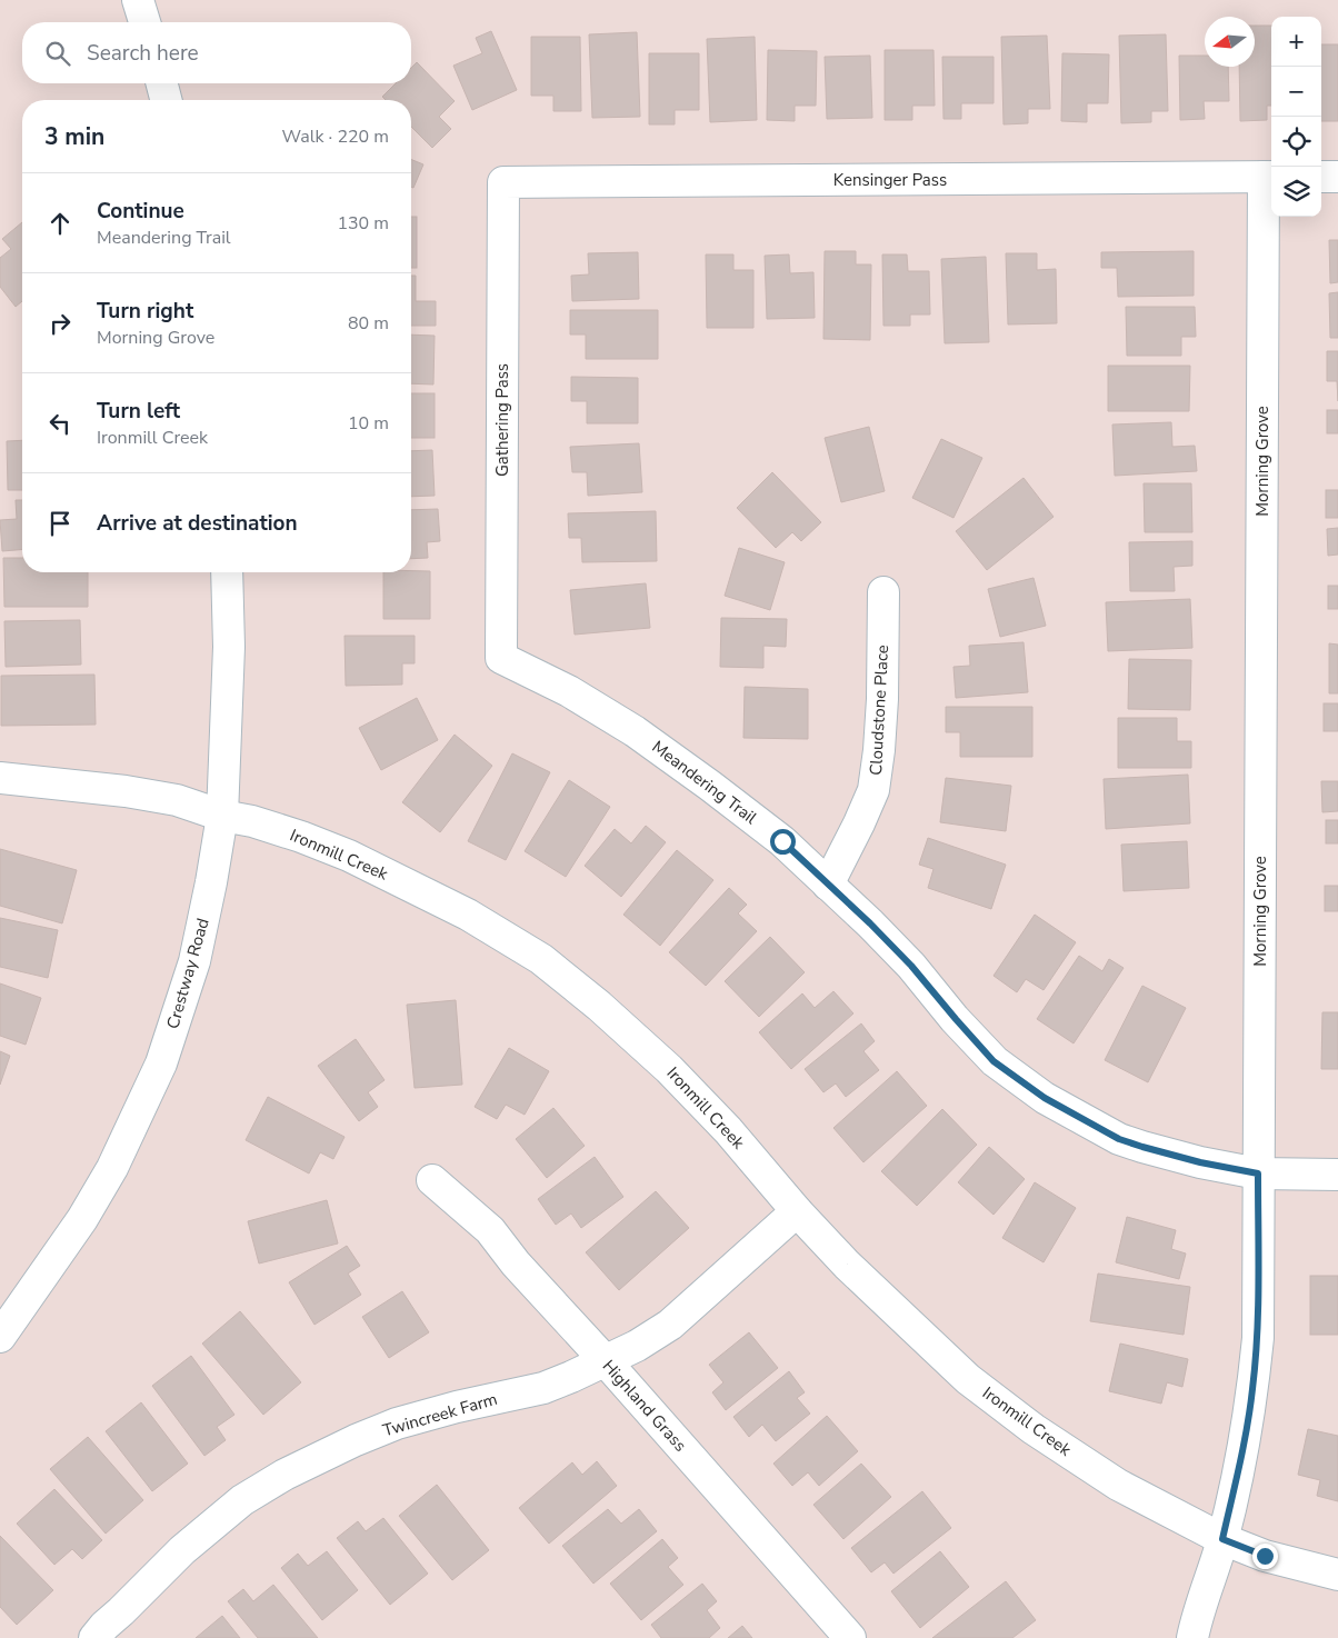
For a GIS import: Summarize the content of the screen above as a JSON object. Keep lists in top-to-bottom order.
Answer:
{
  "streets": {
    "street": [
      "Kensinger Pass",
      "Gathering Pass",
      "Morning Grove",
      "Cloudstone Place",
      "Meandering Trail",
      "Ironmill Creek",
      "Crestway Road",
      "Highland Grass",
      "Twincreek Farm"
    ]
  },
  "crossings": [
    ["Kensinger Pass", "Gathering Pass"],
    ["Kensinger Pass", "Morning Grove"],
    ["Gathering Pass", "Meandering Trail"],
    ["Morning Grove", "Meandering Trail"],
    ["Morning Grove", "Ironmill Creek"],
    ["Cloudstone Place", "Meandering Trail"],
    ["Ironmill Creek", "Crestway Road"],
    ["Ironmill Creek", "Twincreek Farm"],
    ["Highland Grass", "Twincreek Farm"]
  ],
  "north": "left",
  "page": {
    "map_buttons": ["+", "−"],
    "search": "Search here",
    "heading": ["3 min", "Walk · 220 m"],
    "list": [
      ["Continue", "Meandering Trail", "130 m"],
      ["Turn right", "Morning Grove", "80 m"],
      ["Turn left", "Ironmill Creek", "10 m"],
      "Arrive at destination"
    ]
  }
}
